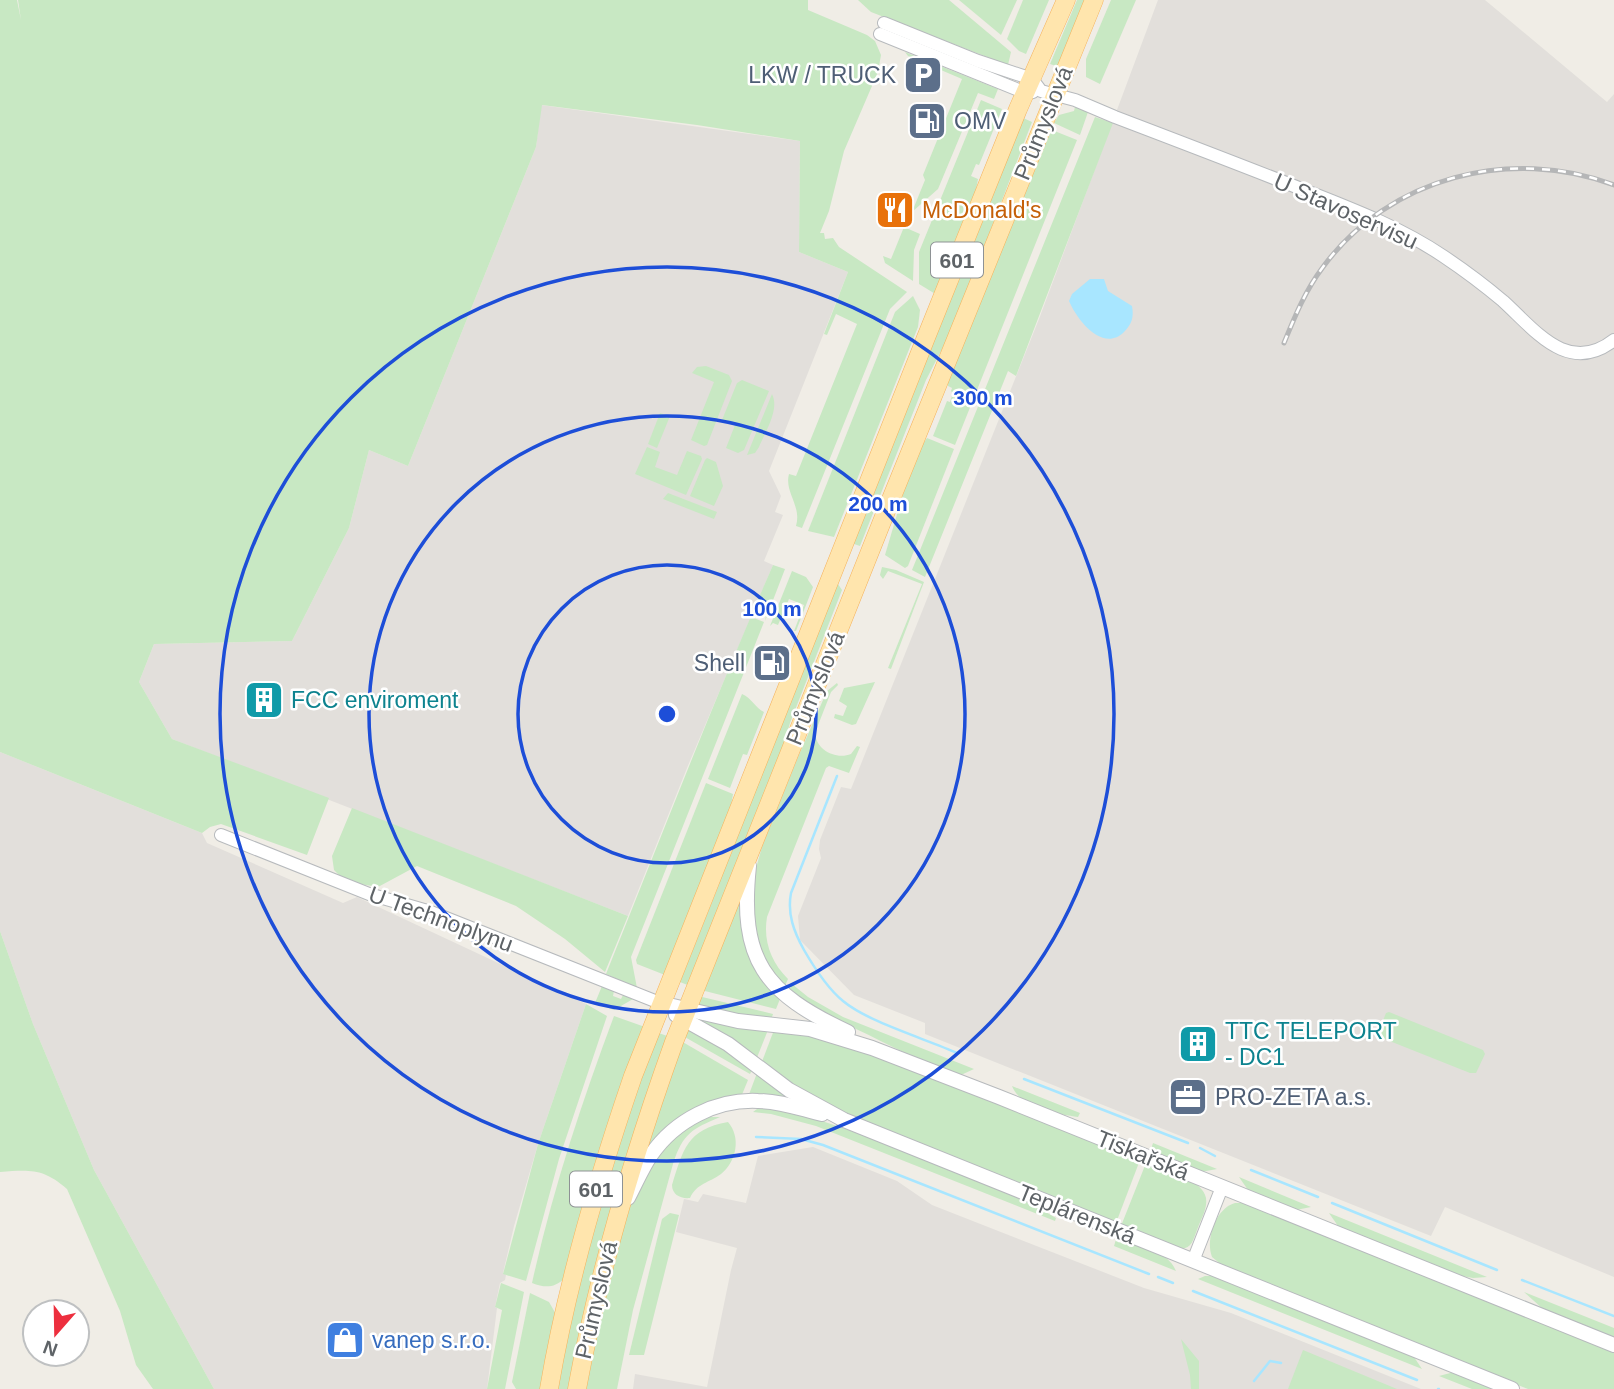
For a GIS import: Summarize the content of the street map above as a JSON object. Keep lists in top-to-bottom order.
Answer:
{
  "streets": {
    "main road": ["Průmyslová", "601"],
    "street": [
      "U Stavoservisu",
      "U Technoplynu",
      "Tiskařská",
      "Teplárenská"
    ]
  },
  "crossings": [
    ["Průmyslová", "U Stavoservisu"],
    ["Průmyslová", "U Technoplynu"],
    ["Průmyslová", "Tiskařská"],
    ["Průmyslová", "Teplárenská"],
    ["U Technoplynu", "Teplárenská"],
    ["Tiskařská", "Teplárenská"]
  ],
  "places": {
    "parking": ["LKW / TRUCK"],
    "fuel station": ["OMV", "Shell"],
    "restaurant": ["McDonald's"],
    "building": ["FCC enviroment", "TTC TELEPORT - DC1"],
    "office": ["PRO-ZETA a.s."],
    "shop": ["vanep s.r.o."]
  },
  "north": "bottom",
  "rings": ["300 m", "200 m", "100 m"]
}
